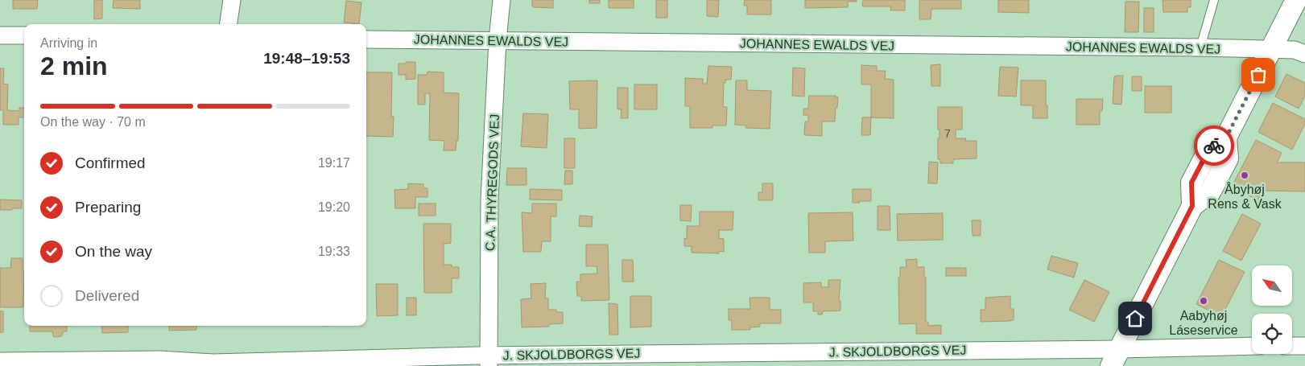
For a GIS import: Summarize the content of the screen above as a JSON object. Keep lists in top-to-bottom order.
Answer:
{
  "streets": {
    "street": ["JOHANNES EWALDS VEJ", "C.A. THYREGODS VEJ", "J. SKJOLDBORGS VEJ"]
  },
  "crossings": [
    ["JOHANNES EWALDS VEJ", "C.A. THYREGODS VEJ"],
    ["C.A. THYREGODS VEJ", "J. SKJOLDBORGS VEJ"]
  ],
  "places": ["Åbyhøj Rens & Vask", "Aabyhøj Láseservice"],
  "house_numbers": ["7"],
  "north": "top left",
  "page": {
    "heading": ["2 min", "Arriving in", "19:48–19:53"],
    "bar": "On the way · 70 m",
    "list": [
      ["Confirmed", "19:17"],
      ["Preparing", "19:20"],
      ["On the way", "19:33"],
      "Delivered"
    ]
  }
}
